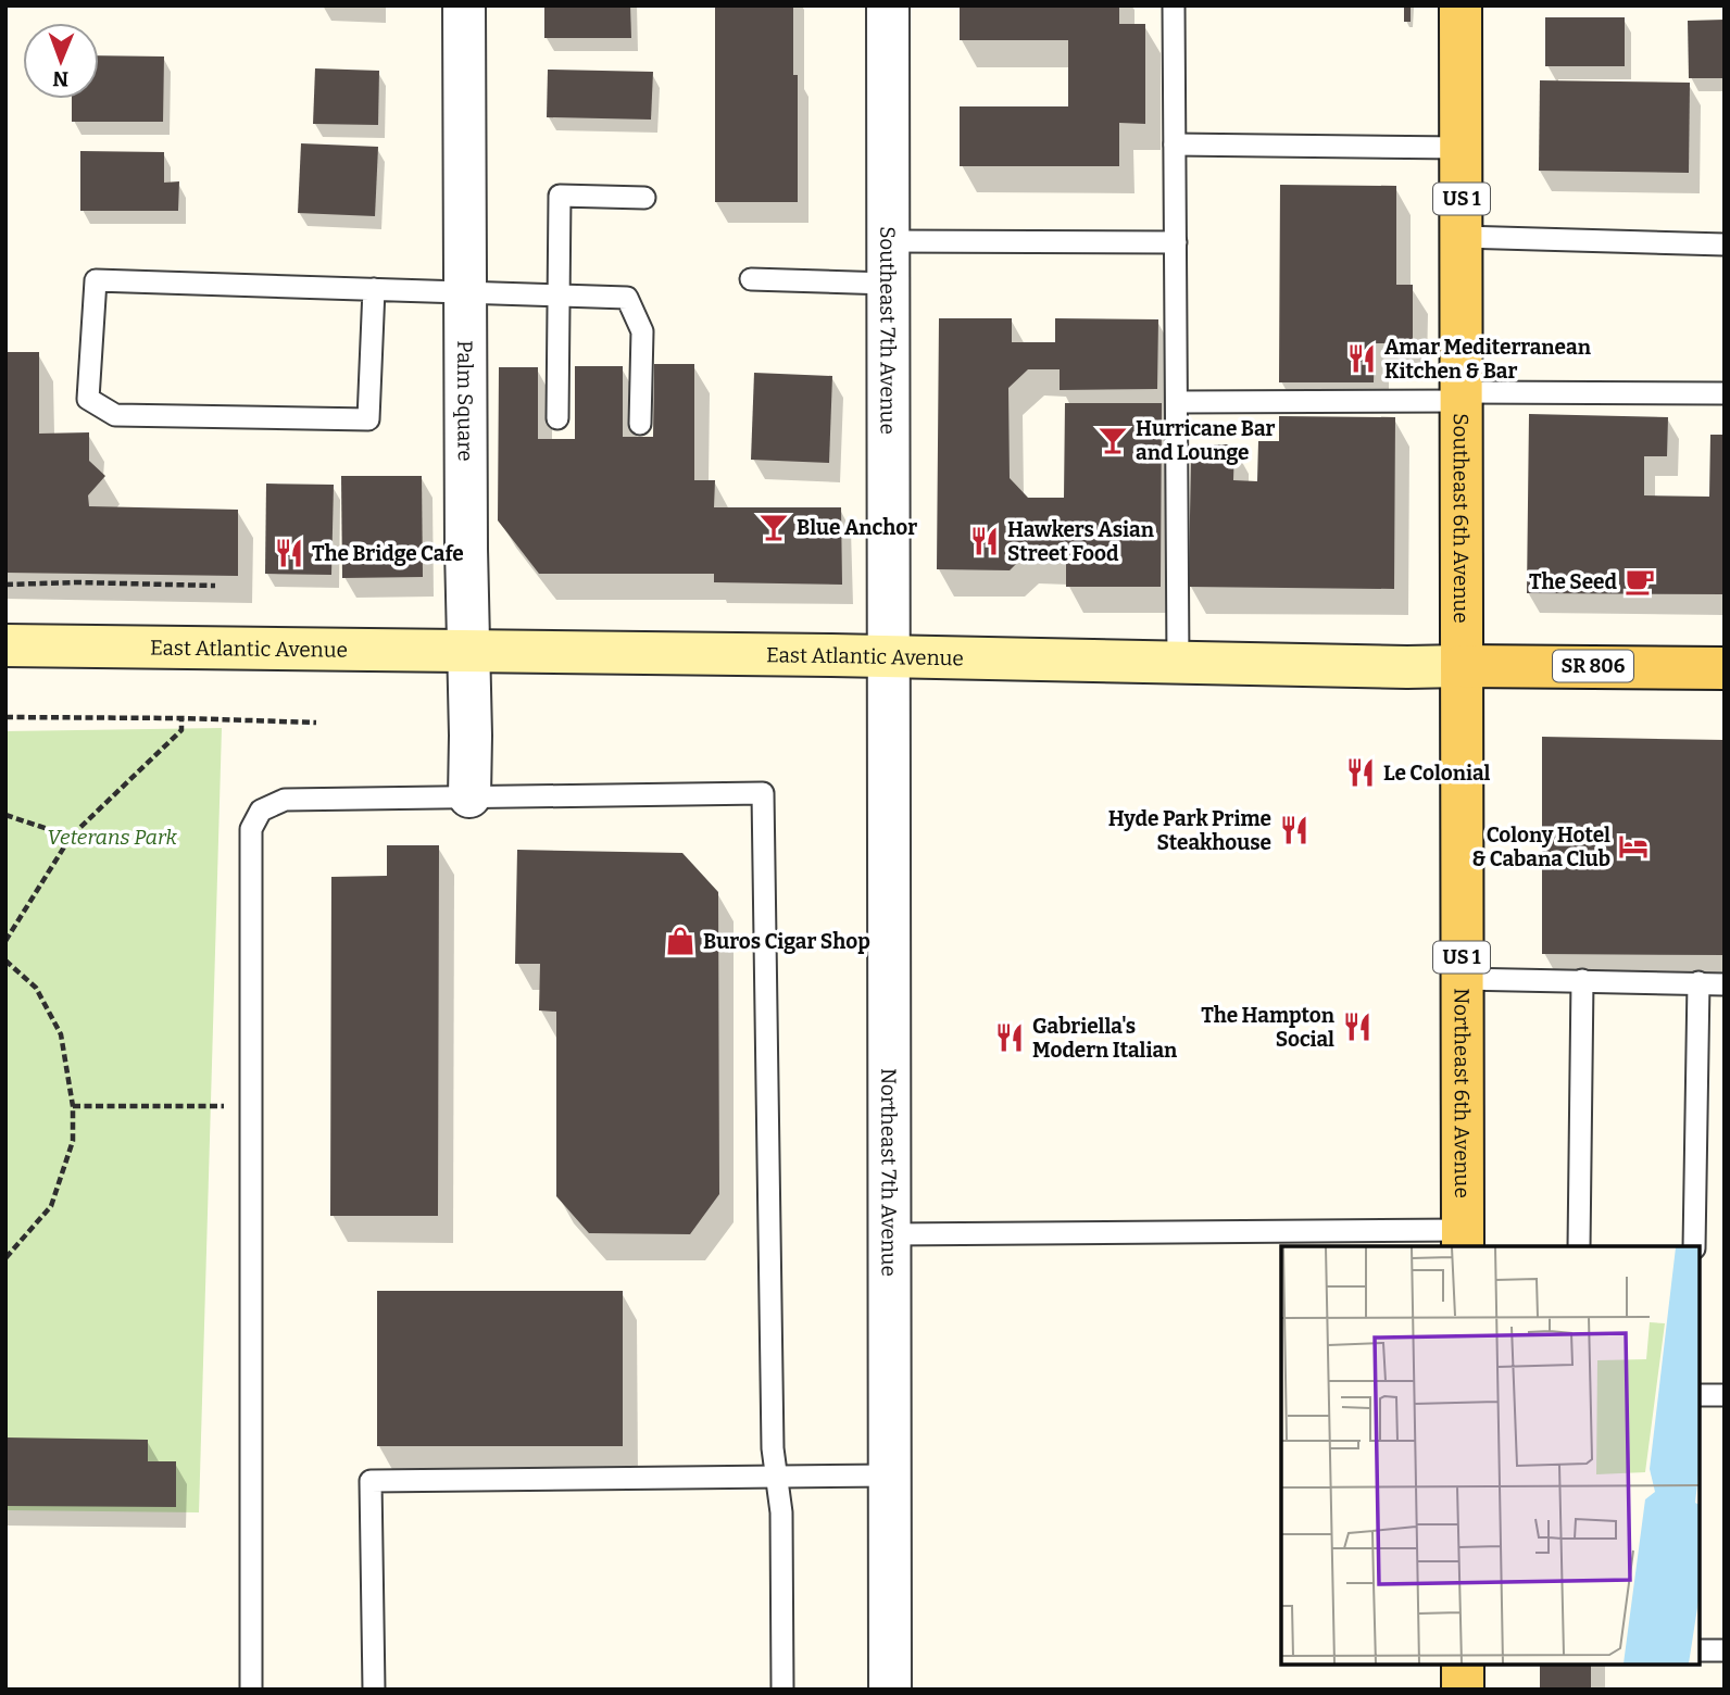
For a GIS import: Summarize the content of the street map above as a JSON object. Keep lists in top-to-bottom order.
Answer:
{
  "streets": {
    "main road": [
      "US 1",
      "Southeast 6th Avenue",
      "East Atlantic Avenue",
      "SR 806",
      "Northeast 6th Avenue"
    ],
    "street": ["Southeast 7th Avenue", "Palm Square", "Northeast 7th Avenue"]
  },
  "crossings": [
    ["Southeast 7th Avenue", "East Atlantic Avenue"],
    ["Southeast 7th Avenue", "Northeast 7th Avenue"],
    ["Palm Square", "East Atlantic Avenue"],
    ["Southeast 6th Avenue", "East Atlantic Avenue"],
    ["Southeast 6th Avenue", "Northeast 6th Avenue"],
    ["East Atlantic Avenue", "Northeast 6th Avenue"],
    ["East Atlantic Avenue", "Northeast 7th Avenue"]
  ],
  "parks": ["Veterans Park"],
  "places": {
    "restaurant": [
      "Amar Mediterranean Kitchen & Bar",
      "Hawkers Asian Street Food",
      "The Bridge Cafe",
      "Le Colonial",
      "Hyde Park Prime Steakhouse",
      "The Hampton Social",
      "Gabriella's Modern Italian"
    ],
    "bar": ["Hurricane Bar and Lounge", "Blue Anchor"],
    "cafe": ["The Seed"],
    "hotel": ["Colony Hotel & Cabana Club"],
    "shop": ["Buros Cigar Shop"]
  },
  "north": "bottom"
}
